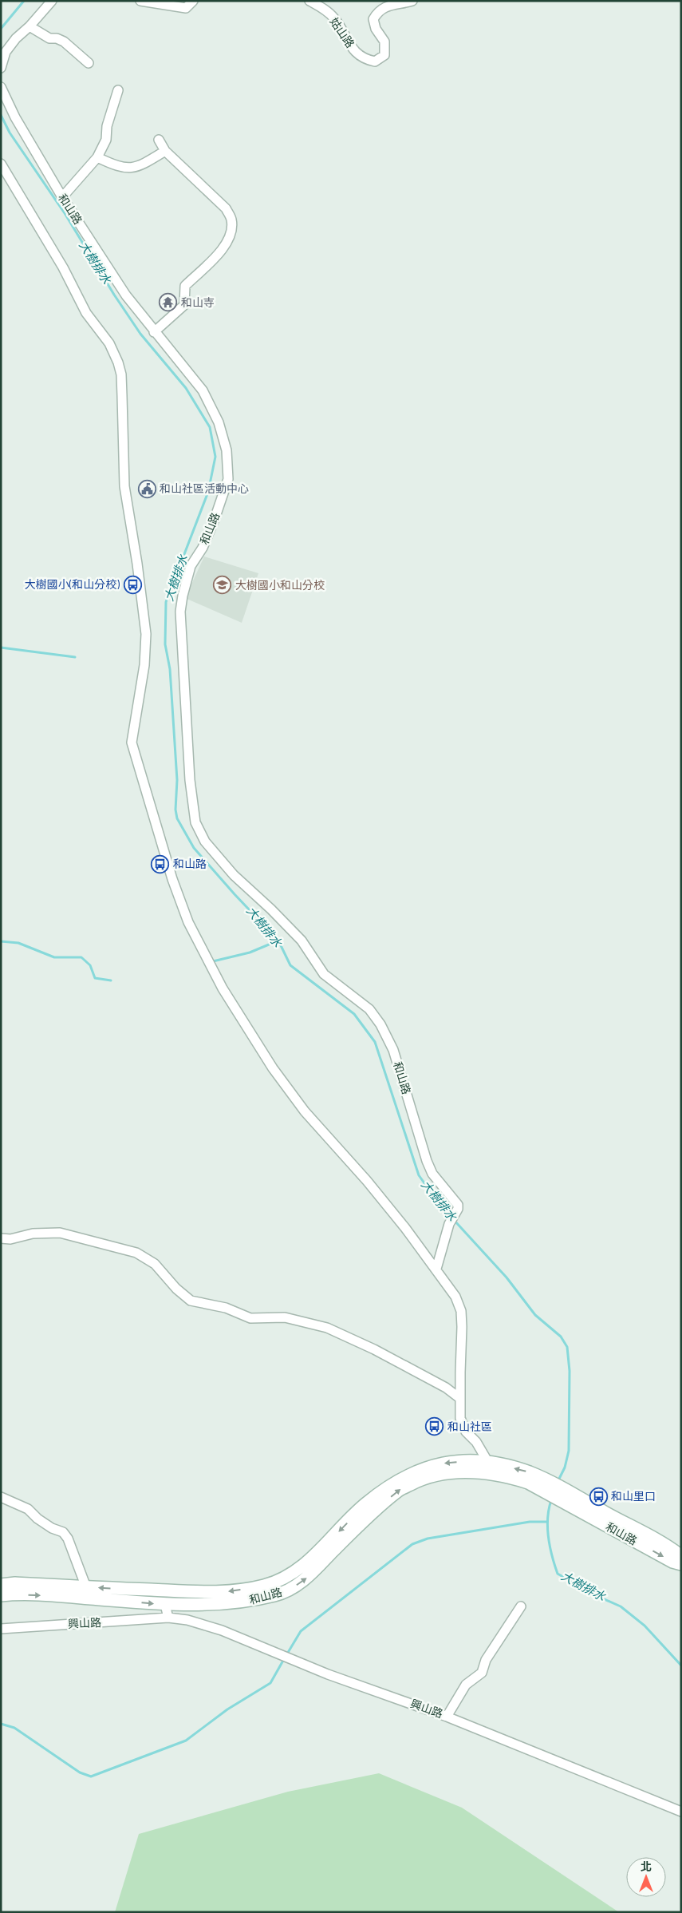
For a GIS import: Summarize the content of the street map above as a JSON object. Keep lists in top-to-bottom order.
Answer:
{
  "streets": {
    "main road": ["和山路"],
    "street": ["姑山路", "興山路"]
  },
  "water": ["大樹排水"],
  "places": {
    "temple": ["和山寺"],
    "public building": ["和山社區活動中心"],
    "bus stop": [
      "大樹國小(和山分校)",
      "和山路",
      "和山社區",
      "和山里口"
    ],
    "school or university": ["大樹國小和山分校"]
  },
  "north": "top"
}
